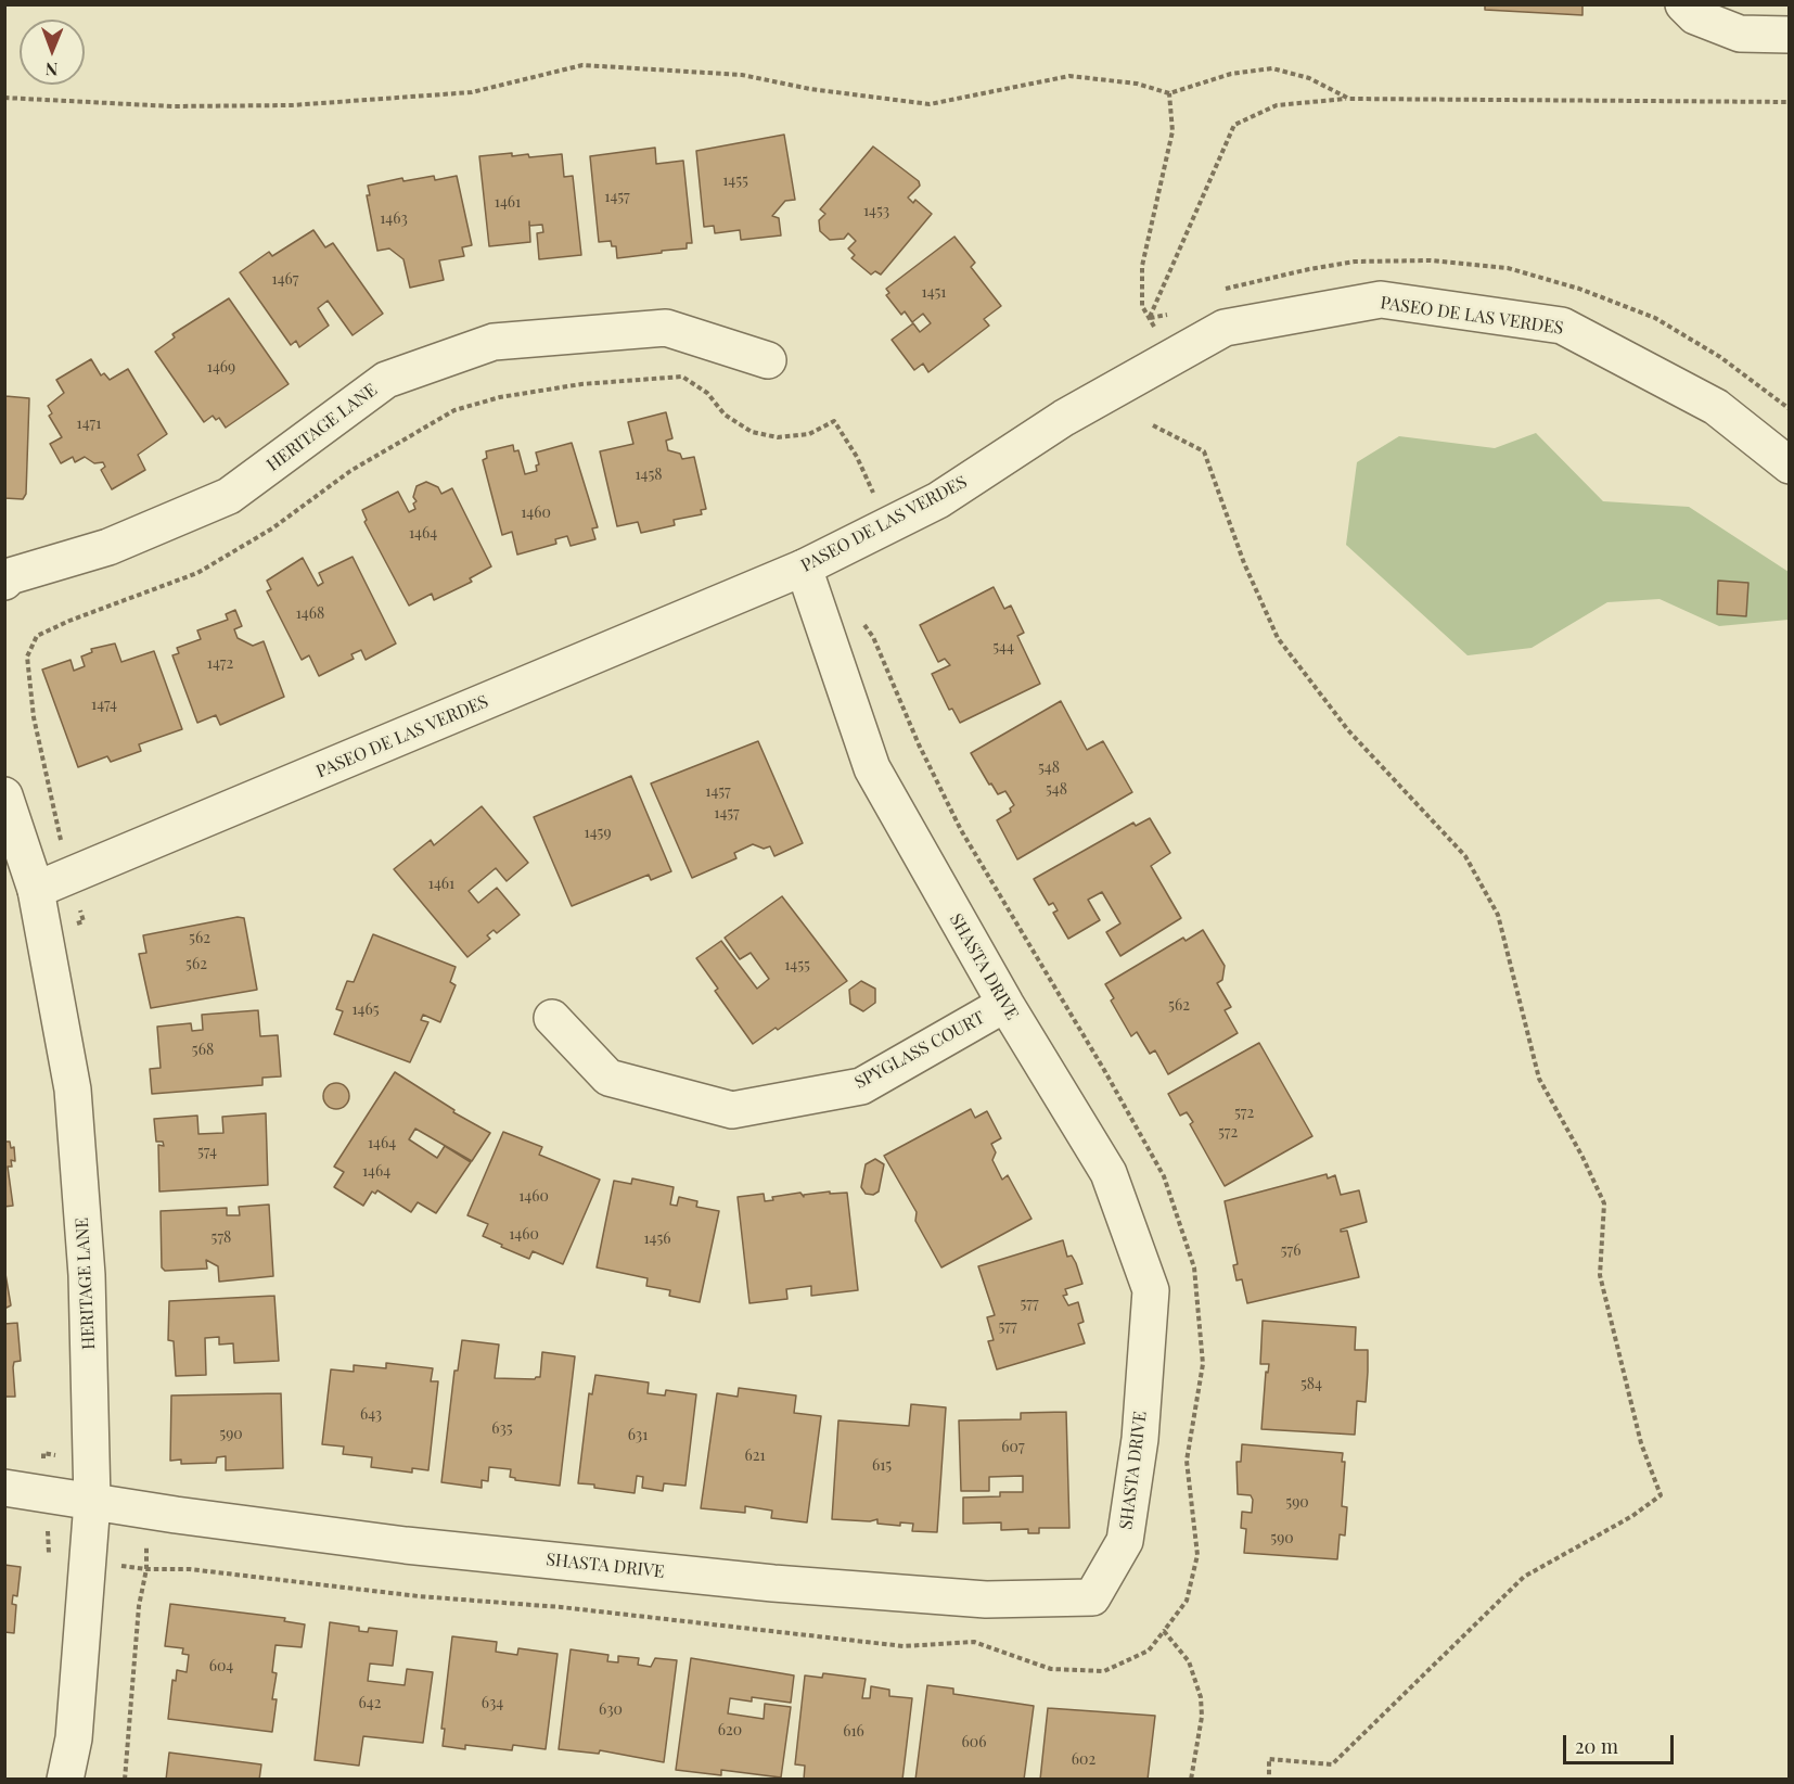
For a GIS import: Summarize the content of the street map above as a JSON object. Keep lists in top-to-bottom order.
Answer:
{
  "streets": {
    "street": [
      "PASEO DE LAS VERDES",
      "HERITAGE LANE",
      "SHASTA DRIVE",
      "SPYGLASS COURT"
    ]
  },
  "crossings": [
    ["PASEO DE LAS VERDES", "HERITAGE LANE"],
    ["PASEO DE LAS VERDES", "SHASTA DRIVE"],
    ["HERITAGE LANE", "SHASTA DRIVE"],
    ["SHASTA DRIVE", "SPYGLASS COURT"]
  ],
  "house_numbers": [
    "1455",
    "1457",
    "1461",
    "1453",
    "1463",
    "1467",
    "1451",
    "1469",
    "1471",
    "1458",
    "1460",
    "1464",
    "1468",
    "544",
    "1472",
    "1474",
    "548",
    "548",
    "1457",
    "1457",
    "1459",
    "1461",
    "562",
    "562",
    "1455",
    "562",
    "1465",
    "568",
    "572",
    "572",
    "1464",
    "574",
    "1464",
    "1460",
    "1460",
    "578",
    "1456",
    "576",
    "577",
    "577",
    "584",
    "643",
    "635",
    "590",
    "631",
    "607",
    "621",
    "615",
    "590",
    "590",
    "604",
    "642",
    "634",
    "630",
    "620",
    "616",
    "606",
    "602"
  ],
  "scale_bar": "20 m",
  "north": "bottom"
}
